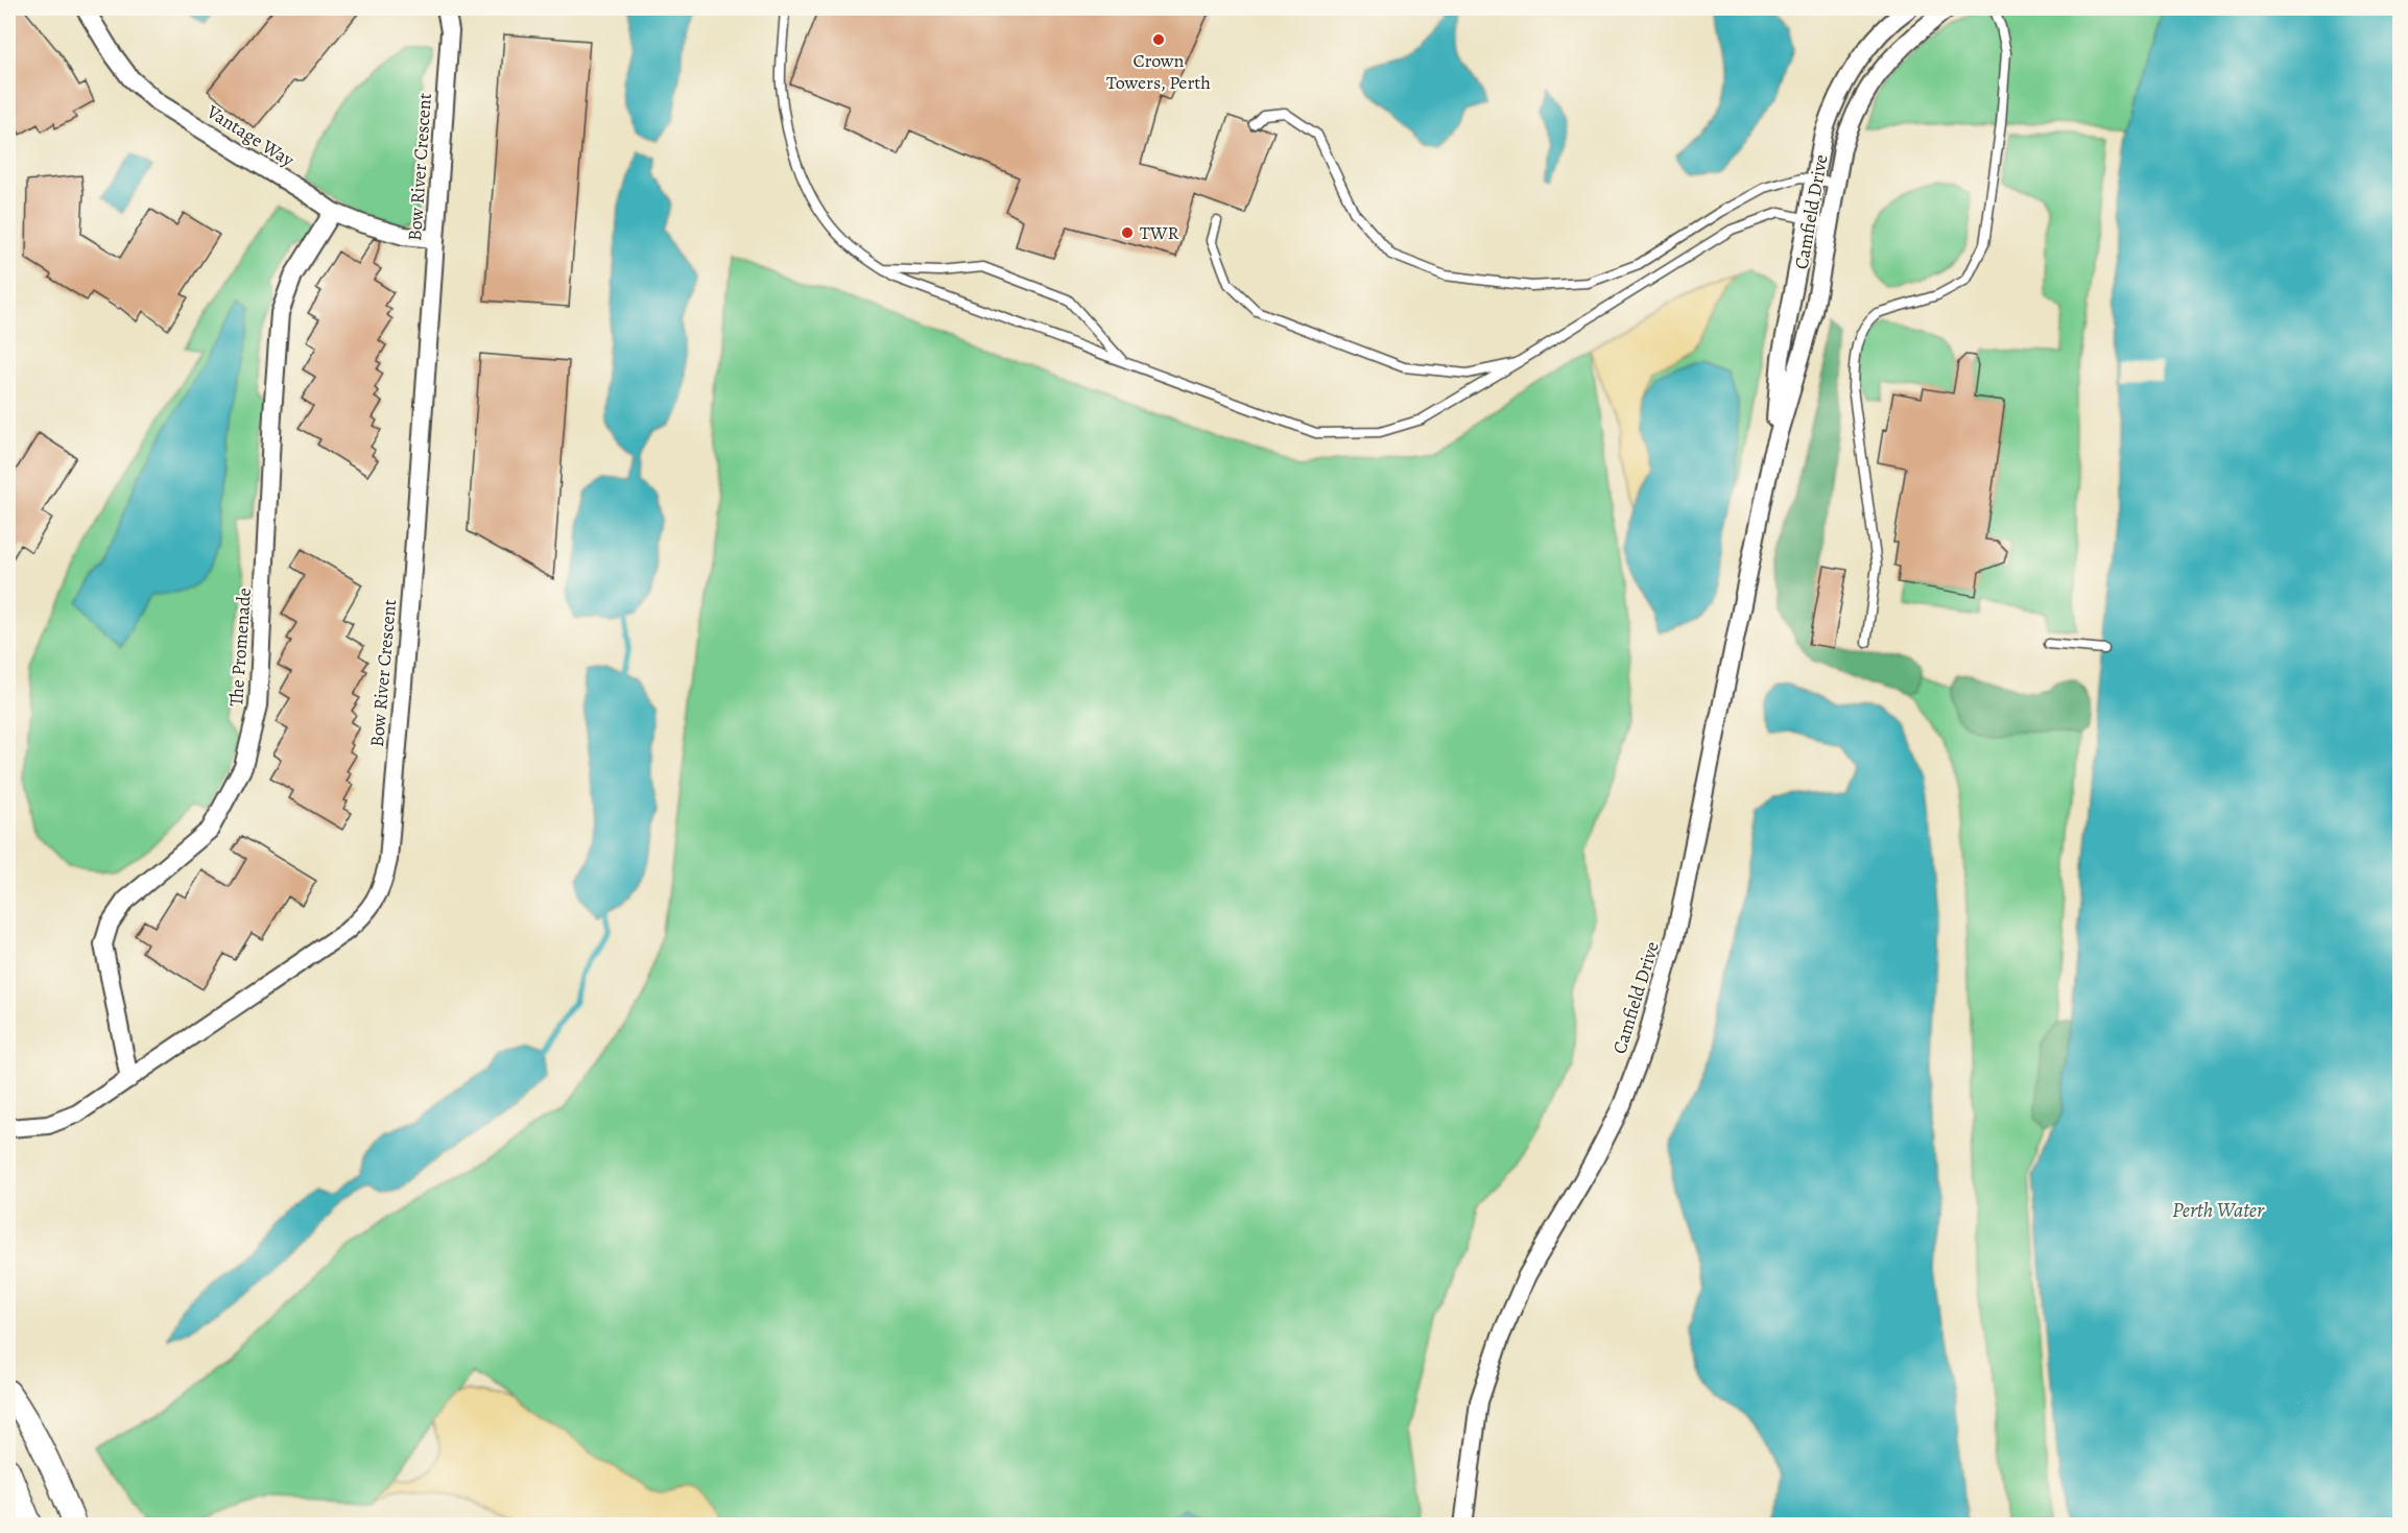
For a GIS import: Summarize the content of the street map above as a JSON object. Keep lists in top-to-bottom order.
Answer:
{
  "streets": {
    "street": [
      "Vantage Way",
      "Bow River Crescent",
      "Camfield Drive",
      "The Promenade"
    ]
  },
  "crossings": [
    ["Vantage Way", "Bow River Crescent"],
    ["Vantage Way", "The Promenade"],
    ["Bow River Crescent", "The Promenade"]
  ],
  "water": ["Perth Water"],
  "places": ["Crown Towers, Perth", "TWR"]
}
